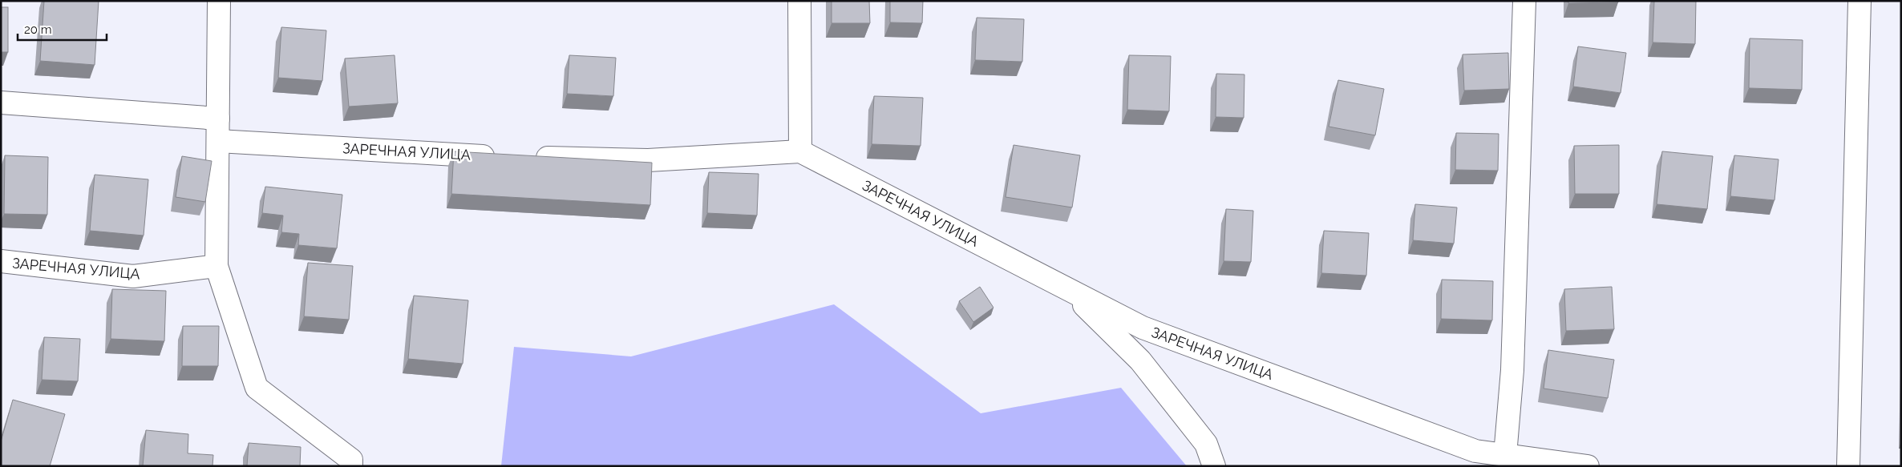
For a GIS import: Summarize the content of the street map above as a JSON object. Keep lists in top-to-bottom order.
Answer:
{
  "streets": {
    "street": ["ЗАРЕЧНАЯ УЛИЦА"]
  },
  "scale_bar": "20 m"
}
